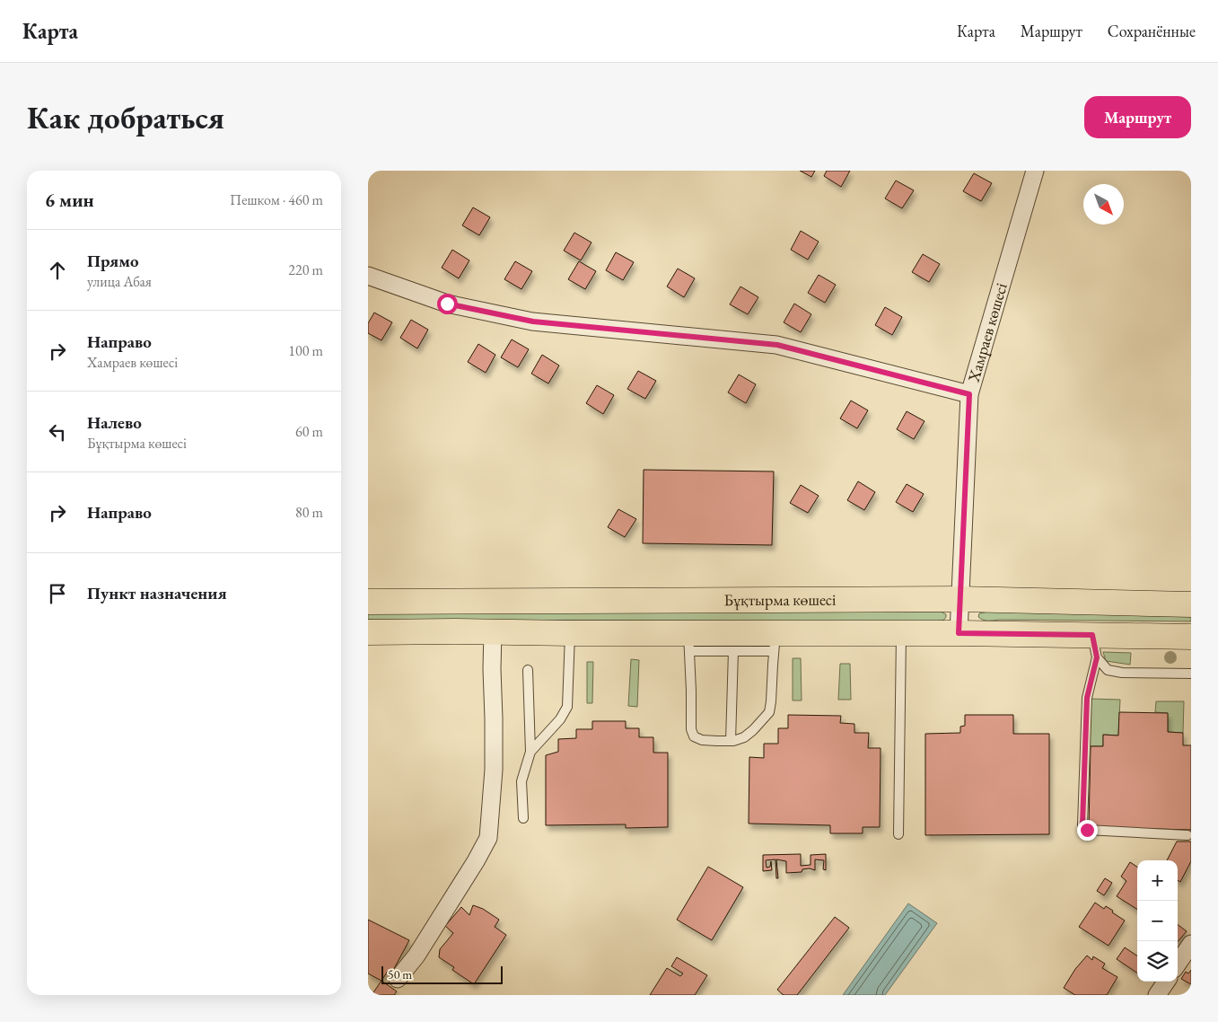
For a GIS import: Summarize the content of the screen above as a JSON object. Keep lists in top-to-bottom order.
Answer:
{
  "streets": {
    "main road": ["Бұқтырма көшесі"],
    "street": ["Хамраев көшесі"]
  },
  "crossings": [
    ["Хамраев көшесі", "Бұқтырма көшесі"]
  ],
  "scale_bar": "50 m",
  "north": "bottom right",
  "page": {
    "header": "Карта",
    "nav": ["Карта", "Маршрут", "Сохранённые"],
    "buttons": "Маршрут",
    "title": "Как добраться",
    "heading": ["6 мин", "Пешком · 460 m"],
    "list": [
      ["Прямо", "улица Абая", "220 m"],
      ["Направо", "Хамраев көшесі", "100 m"],
      ["Налево", "Бұқтырма көшесі", "60 m"],
      ["Направо", "80 m"],
      "Пункт назначения"
    ],
    "map_buttons": ["+", "−"],
    "scale": "50 m"
  }
}
